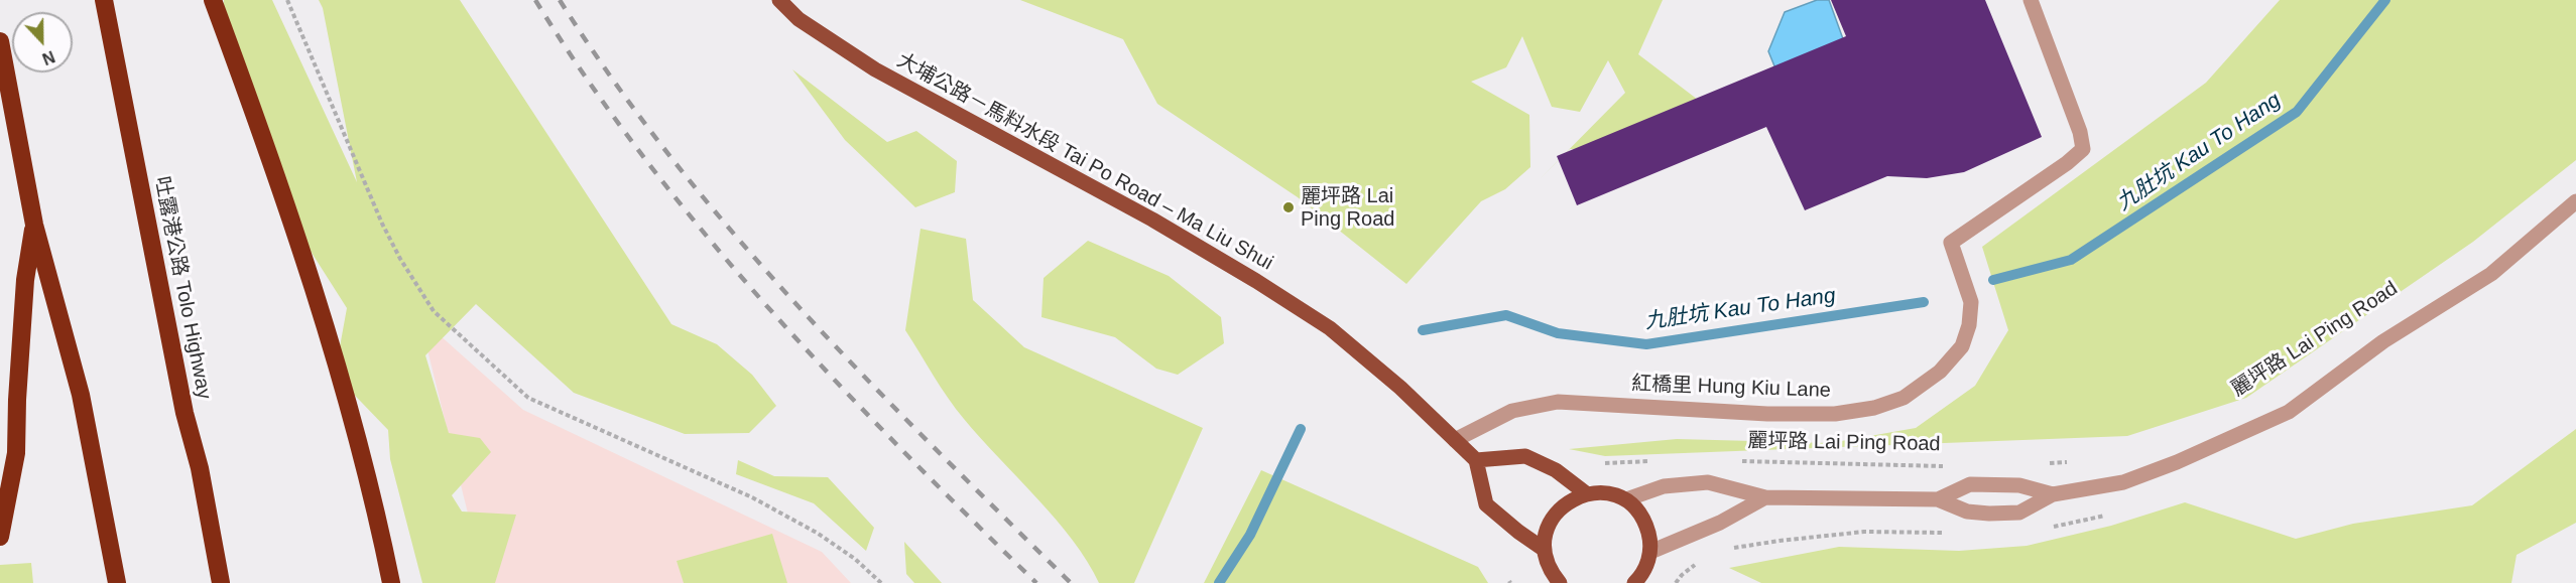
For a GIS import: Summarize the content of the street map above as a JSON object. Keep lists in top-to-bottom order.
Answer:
{
  "streets": {
    "highway": ["吐露港公路 Tolo Highway"],
    "main road": ["大埔公路－馬料水段 Tai Po Road – Ma Liu Shui"],
    "street": ["麗坪路 Lai Ping Road", "紅橋里 Hung Kiu Lane"]
  },
  "crossings": [
    ["大埔公路－馬料水段 Tai Po Road – Ma Liu Shui", "紅橋里 Hung Kiu Lane"]
  ],
  "water": ["九肚坑 Kau To Hang"],
  "places": ["麗坪路 Lai Ping Road"],
  "north": "bottom"
}
